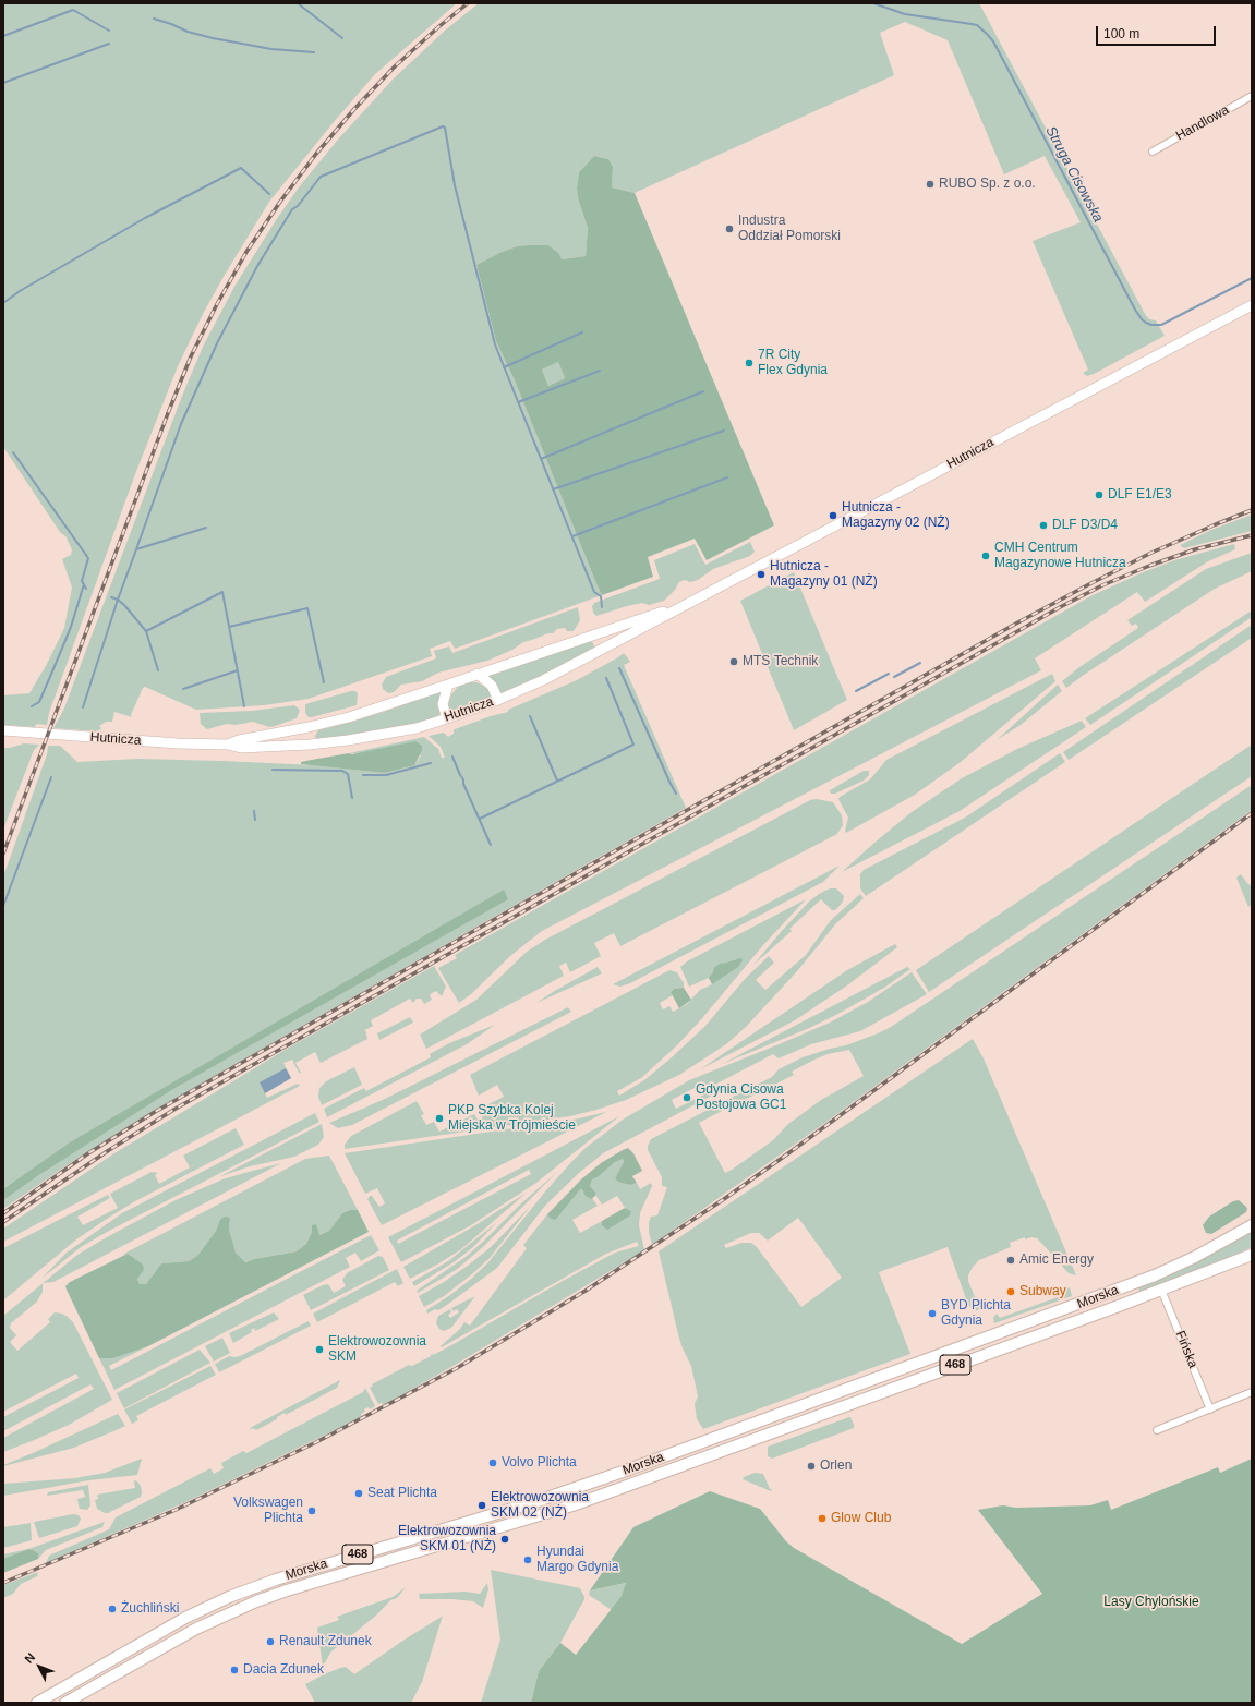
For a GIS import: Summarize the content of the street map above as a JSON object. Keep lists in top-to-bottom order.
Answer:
{
  "streets": {
    "main road": ["Hutnicza", "Morska", "468"],
    "street": ["Handlowa", "Fińska"]
  },
  "crossings": [
    ["Morska", "Fińska"]
  ],
  "water": ["Struga Cisowska"],
  "parks": ["Lasy Chylońskie"],
  "places": [
    "RUBO Sp. z o.o.",
    "Industra Oddział Pomorski",
    "7R City Flex Gdynia",
    "DLF E1/E3",
    "Hutnicza - Magazyny 02 (NŻ)",
    "DLF D3/D4",
    "CMH Centrum Magazynowe Hutnicza",
    "Hutnicza - Magazyny 01 (NŻ)",
    "MTS Technik",
    "Gdynia Cisowa Postojowa GC1",
    "PKP Szybka Kolej Miejska w Trójmieście",
    "Amic Energy",
    "Subway",
    "BYD Plichta Gdynia",
    "Elektrowozownia SKM",
    "Volvo Plichta",
    "Orlen",
    "Seat Plichta",
    "Elektrowozownia SKM 02 (NŻ)",
    "Volkswagen Plichta",
    "Glow Club",
    "Elektrowozownia SKM 01 (NŻ)",
    "Hyundai Margo Gdynia",
    "Żuchliński",
    "Renault Zdunek",
    "Dacia Zdunek"
  ],
  "scale_bar": "100 m",
  "north": "top left"
}
